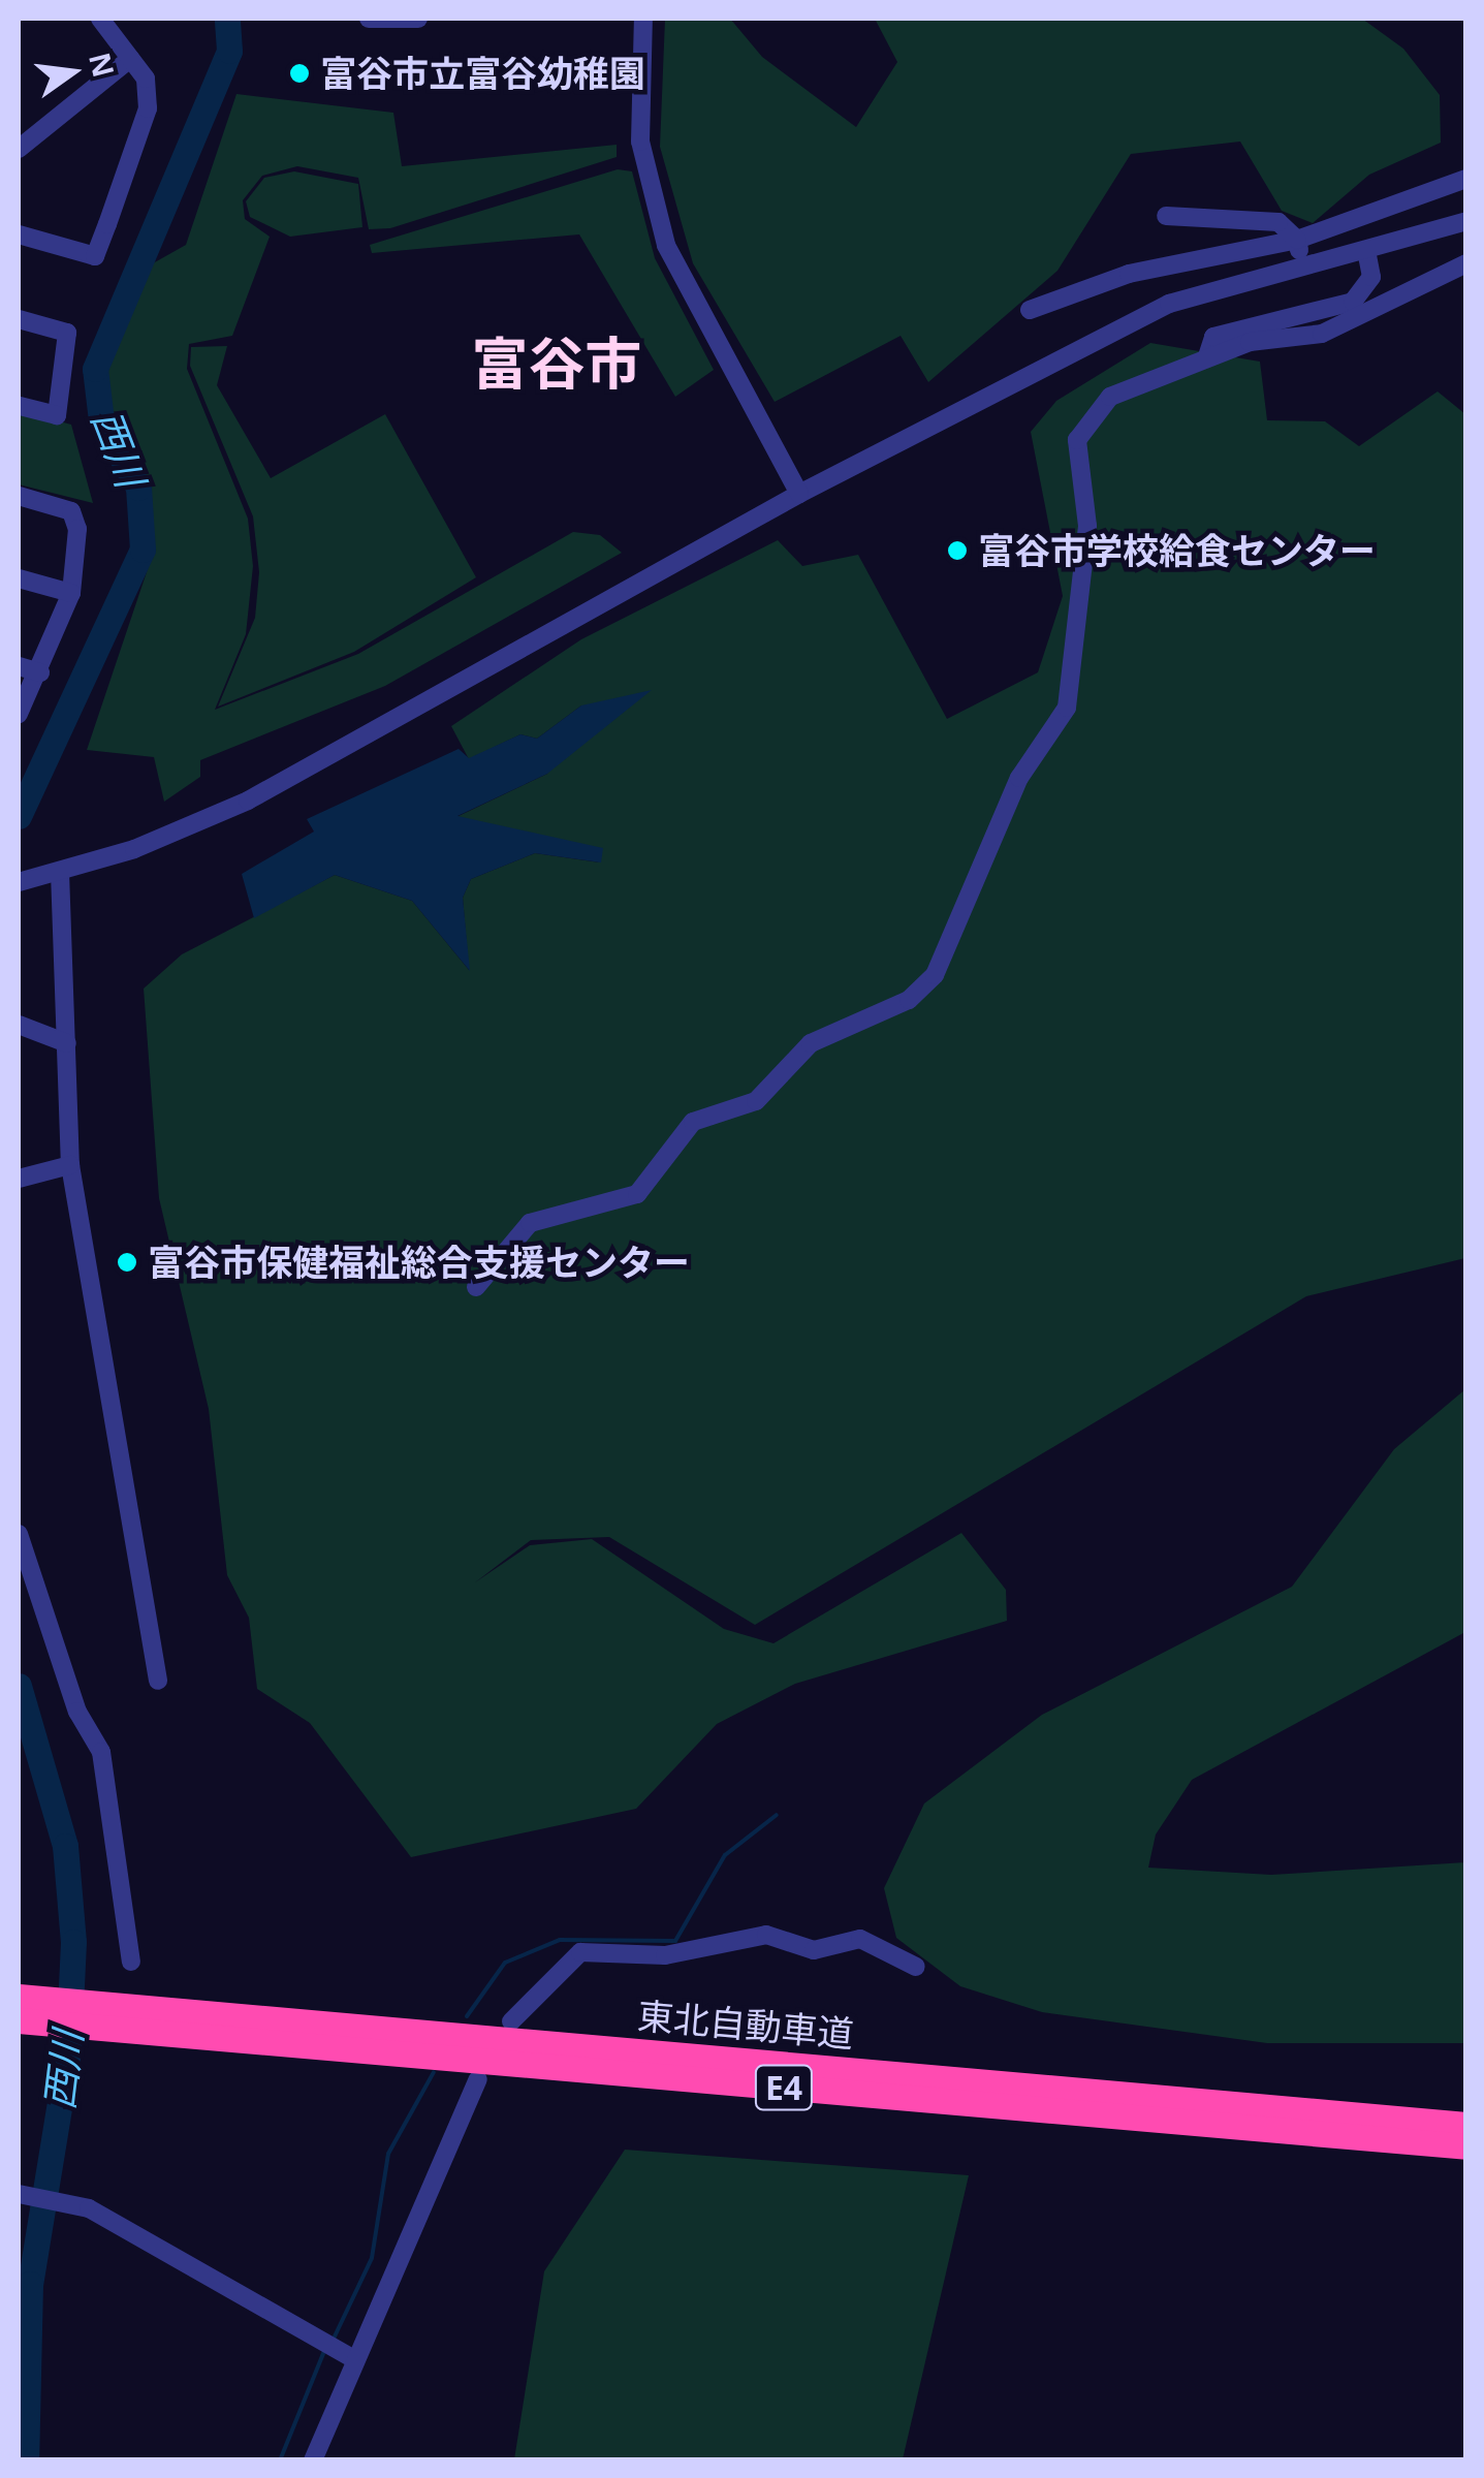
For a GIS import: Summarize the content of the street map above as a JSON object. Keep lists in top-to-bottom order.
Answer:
{
  "streets": {
    "highway": ["東北自動車道", "E4"]
  },
  "districts": ["富谷市"],
  "water": ["西川"],
  "places": ["富谷市立富谷幼稚園", "富谷市学校給食センター", "富谷市保健福祉総合支援センター"],
  "north": "right"
}
